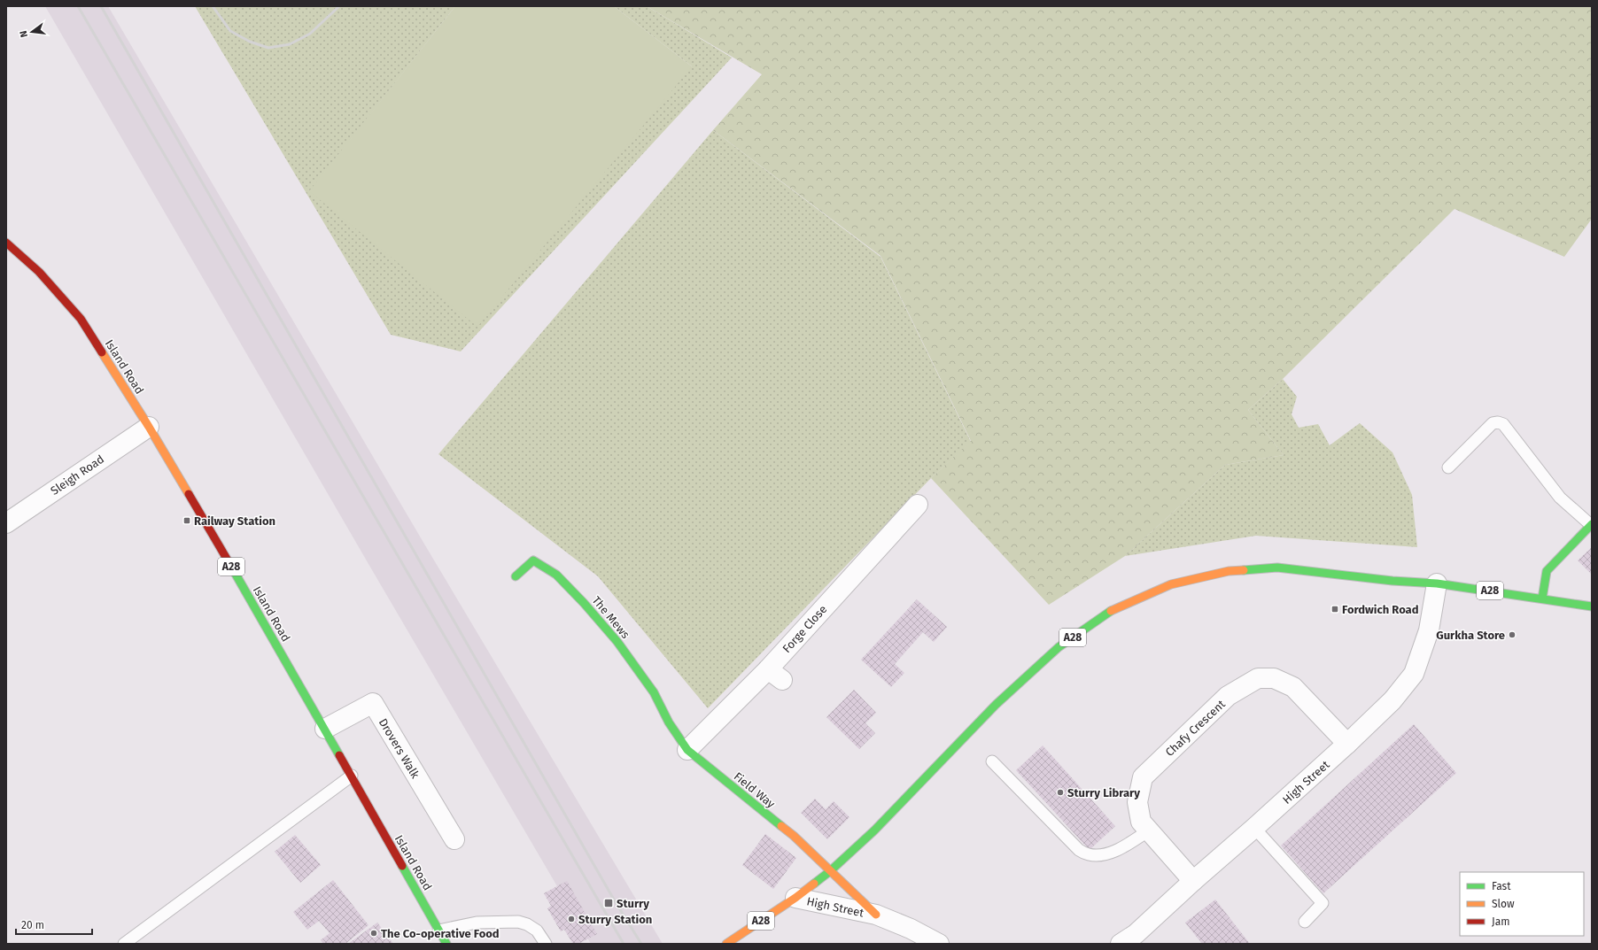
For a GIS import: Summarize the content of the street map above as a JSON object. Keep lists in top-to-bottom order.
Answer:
{
  "streets": {
    "main road": [
      "Island Road",
      "A28",
      "The Mews",
      "High Street",
      "Field Way"
    ],
    "street": [
      "Sleigh Road",
      "Forge Close",
      "Chafy Crescent",
      "Drovers Walk"
    ]
  },
  "crossings": [
    ["Island Road", "Sleigh Road"],
    ["Island Road", "Drovers Walk"],
    ["A28", "High Street"],
    ["A28", "Field Way"],
    ["The Mews", "Field Way"],
    ["Forge Close", "Field Way"],
    ["Chafy Crescent", "High Street"],
    ["High Street", "Field Way"]
  ],
  "places": {
    "transit": ["Railway Station", "Fordwich Road", "Sturry"],
    "other": [
      "Gurkha Store",
      "Sturry Library",
      "Sturry Station",
      "The Co-operative Food"
    ]
  },
  "legend": ["Fast", "Slow", "Jam"],
  "scale_bar": "20 m",
  "north": "left"
}
